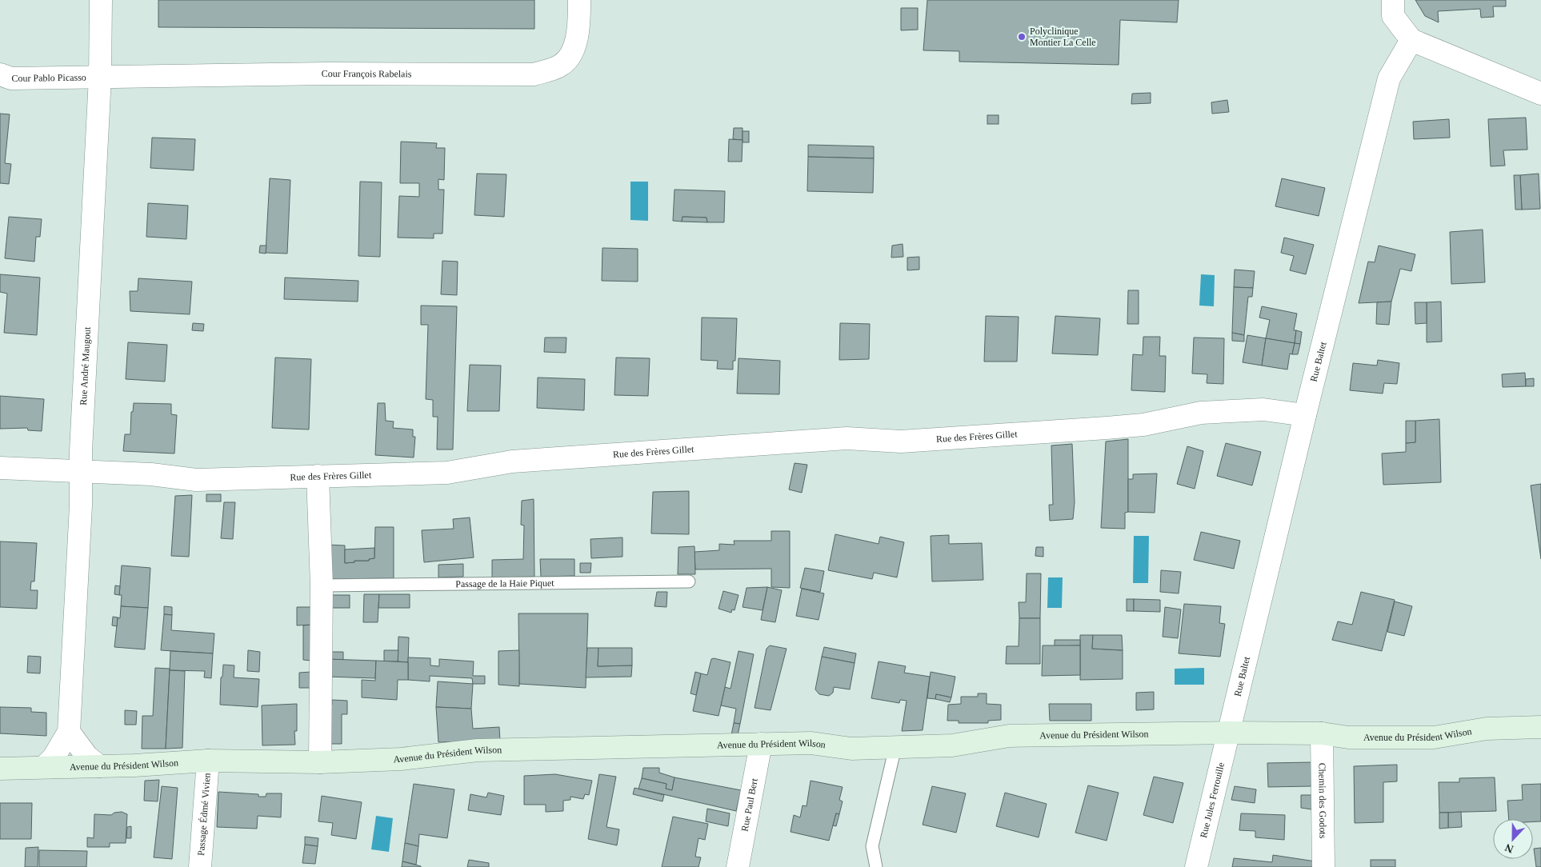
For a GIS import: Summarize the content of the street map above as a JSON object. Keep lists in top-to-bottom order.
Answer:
{
  "streets": {
    "street": [
      "Cour François Rabelais",
      "Cour Pablo Picasso",
      "Rue Baltet",
      "Rue André Maugout",
      "Rue des Frères Gillet",
      "Avenue du Président Wilson",
      "Rue Jules Ferrouille",
      "Chemin des Godots",
      "Rue Paul Bert",
      "Passage Édmé Vivien"
    ],
    "lane": ["Passage de la Haie Piquet"]
  },
  "crossings": [
    ["Cour François Rabelais", "Cour Pablo Picasso"],
    ["Cour François Rabelais", "Rue André Maugout"],
    ["Cour Pablo Picasso", "Rue André Maugout"],
    ["Rue Baltet", "Rue des Frères Gillet"],
    ["Rue Baltet", "Avenue du Président Wilson"],
    ["Rue Baltet", "Rue Jules Ferrouille"],
    ["Rue André Maugout", "Rue des Frères Gillet"],
    ["Rue André Maugout", "Avenue du Président Wilson"],
    ["Avenue du Président Wilson", "Rue Jules Ferrouille"],
    ["Avenue du Président Wilson", "Chemin des Godots"],
    ["Avenue du Président Wilson", "Rue Paul Bert"],
    ["Avenue du Président Wilson", "Passage Édmé Vivien"]
  ],
  "places": ["Polyclinique Montier La Celle"],
  "north": "bottom"
}
